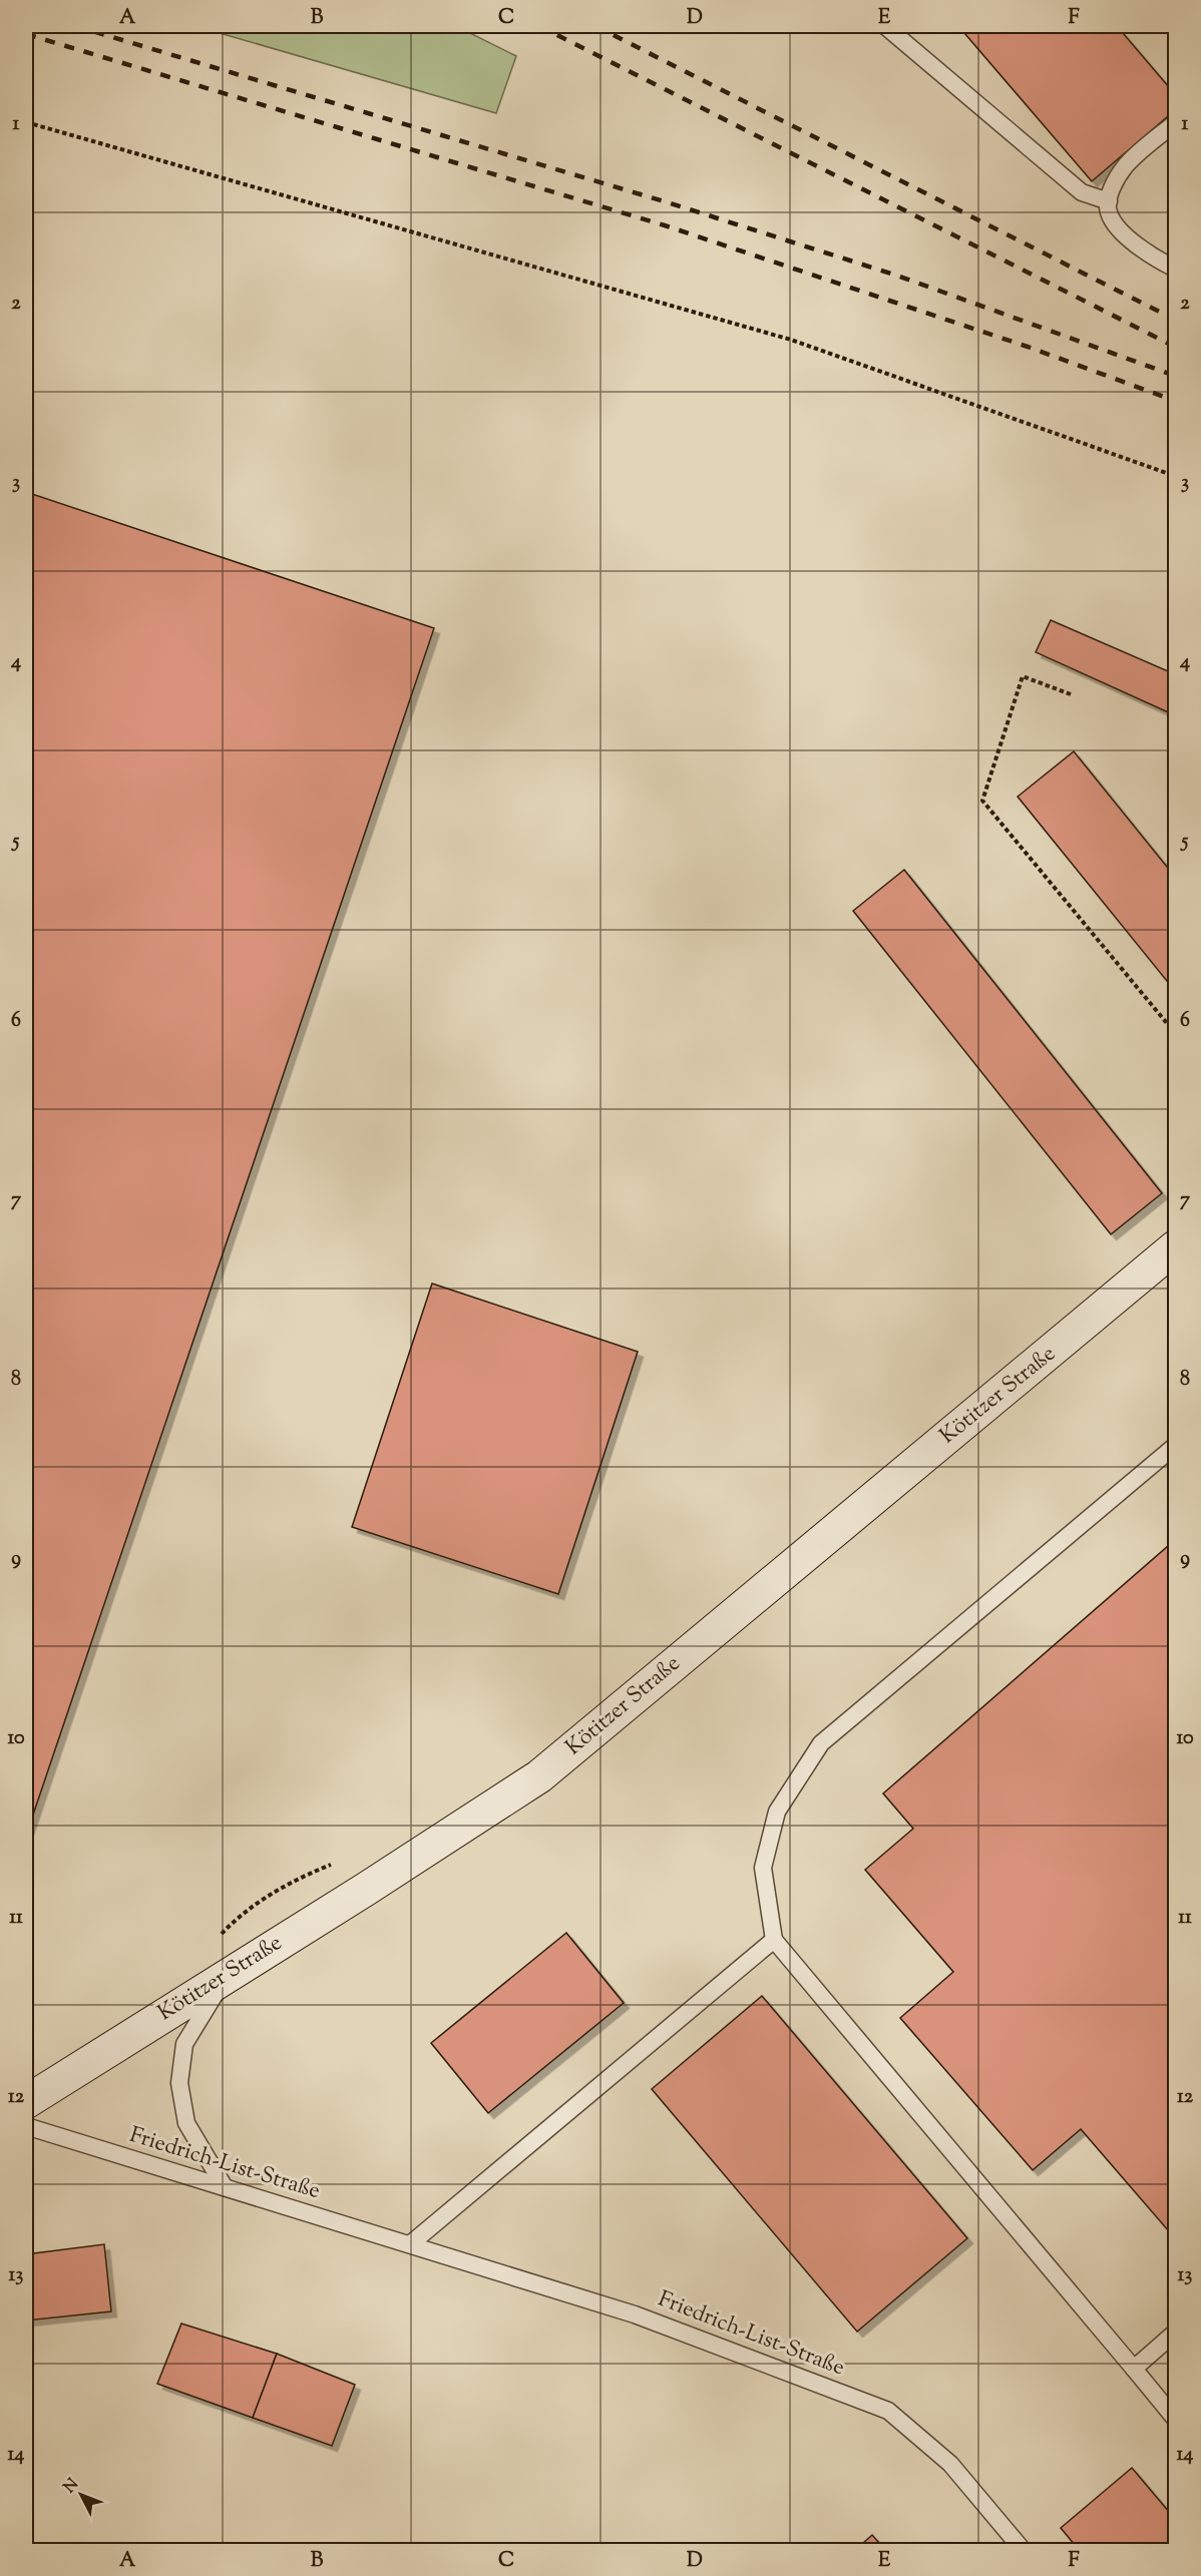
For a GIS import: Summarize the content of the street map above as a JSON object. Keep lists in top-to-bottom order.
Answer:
{
  "streets": {
    "street": ["Kötitzer Straße"],
    "lane": ["Friedrich-List-Straße"]
  },
  "north": "top left",
  "grid": {
    "columns": [
      "A",
      "B",
      "C",
      "D",
      "E",
      "F"
    ],
    "rows": [
      "1",
      "2",
      "3",
      "4",
      "5",
      "6",
      "7",
      "8",
      "9",
      "10",
      "11",
      "12",
      "13",
      "14"
    ]
  }
}
